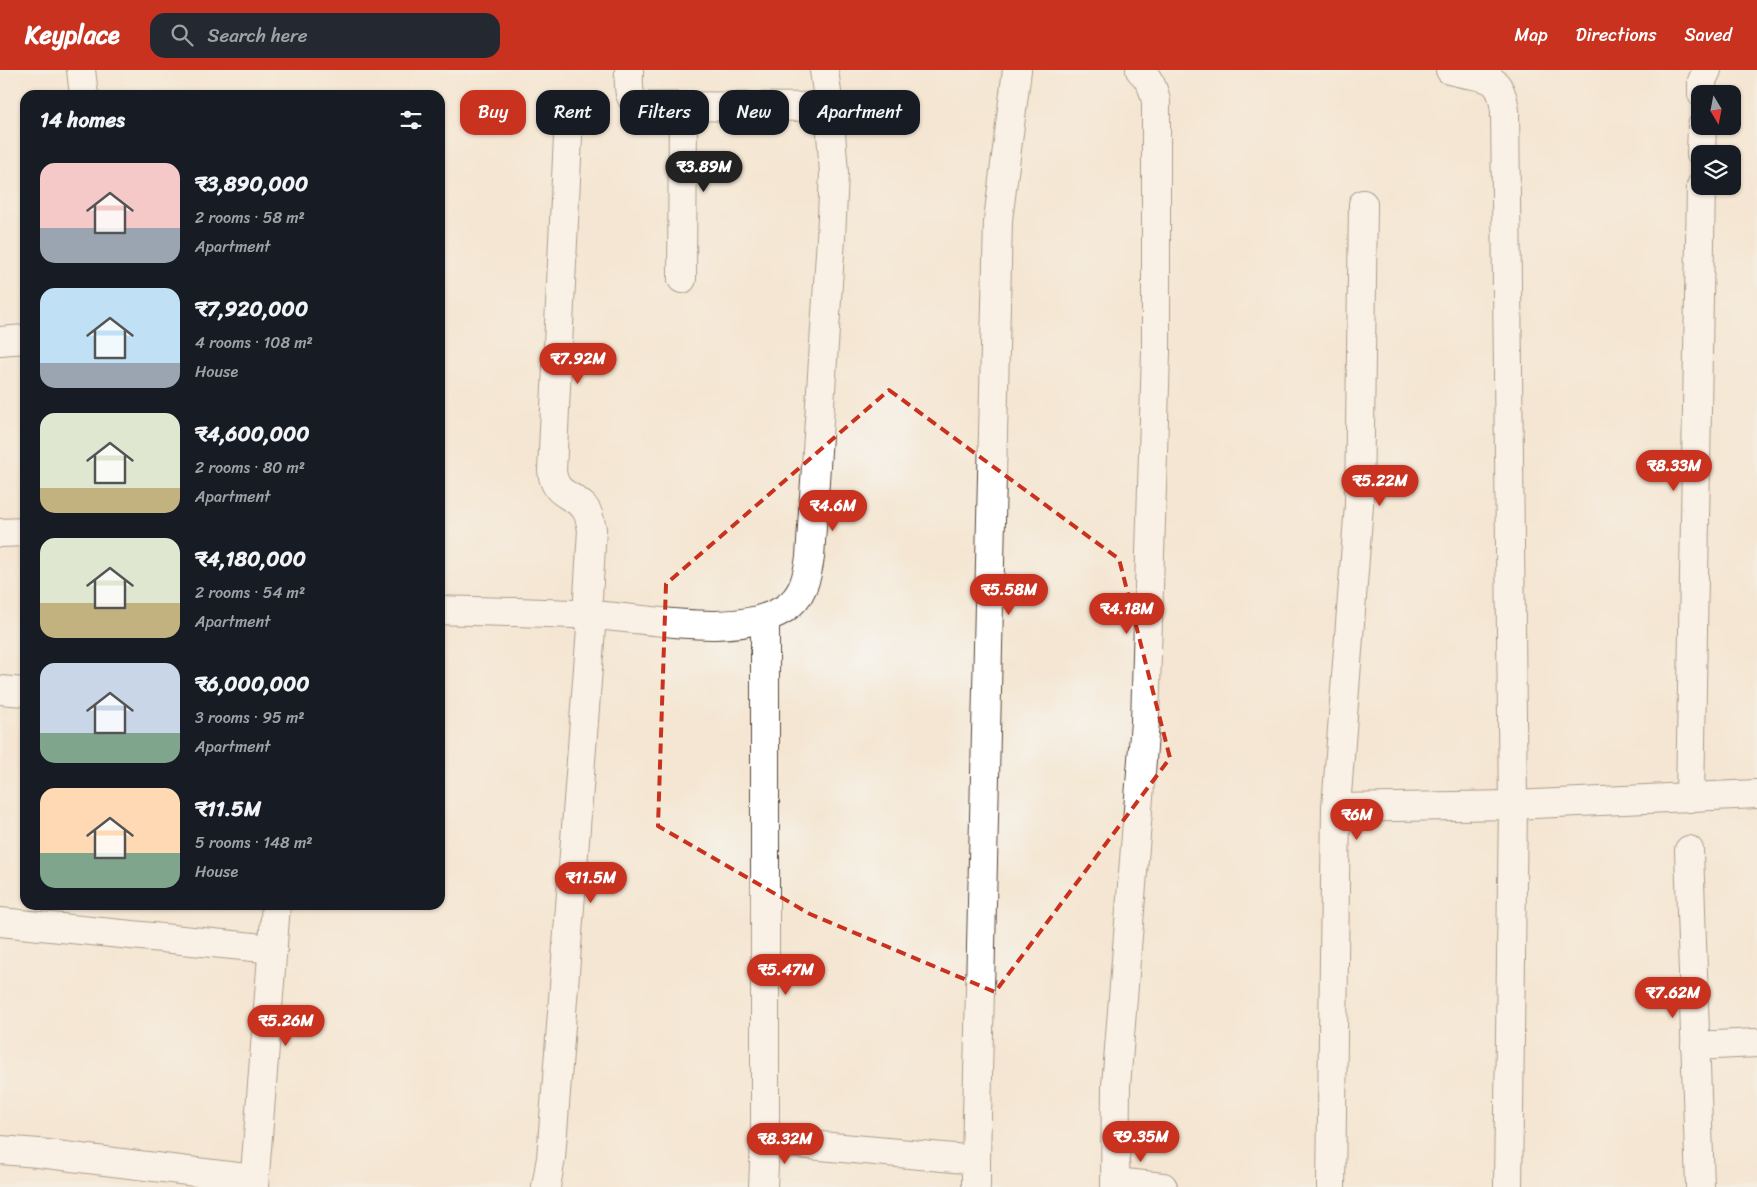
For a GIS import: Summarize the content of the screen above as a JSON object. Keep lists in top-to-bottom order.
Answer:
{
  "north": "bottom",
  "page": {
    "header": "Keyplace",
    "search": "Search here",
    "nav": ["Map", "Directions", "Saved"],
    "chip": [
      "Buy",
      "Rent",
      "Filters",
      "New",
      "Apartment"
    ],
    "heading": "14 homes",
    "list": [
      {
        "name": "₹3,890,000",
        "note": "2 rooms · 58 m² · Apartment"
      },
      {
        "name": "₹7,920,000",
        "note": "4 rooms · 108 m² · House"
      },
      {
        "name": "₹4,600,000",
        "note": "2 rooms · 80 m² · Apartment"
      },
      {
        "name": "₹4,180,000",
        "note": "2 rooms · 54 m² · Apartment"
      },
      {
        "name": "₹6,000,000",
        "note": "3 rooms · 95 m² · Apartment"
      },
      {
        "name": "₹11.5M",
        "note": "5 rooms · 148 m² · House"
      }
    ],
    "price": [
      "₹3.89M",
      "₹7.92M",
      "₹8.33M",
      "₹5.22M",
      "₹4.6M",
      "₹5.58M",
      "₹4.18M",
      "₹6M",
      "₹11.5M",
      "₹5.47M",
      "₹7.62M",
      "₹5.26M",
      "₹9.35M",
      "₹8.32M"
    ]
  }
}
